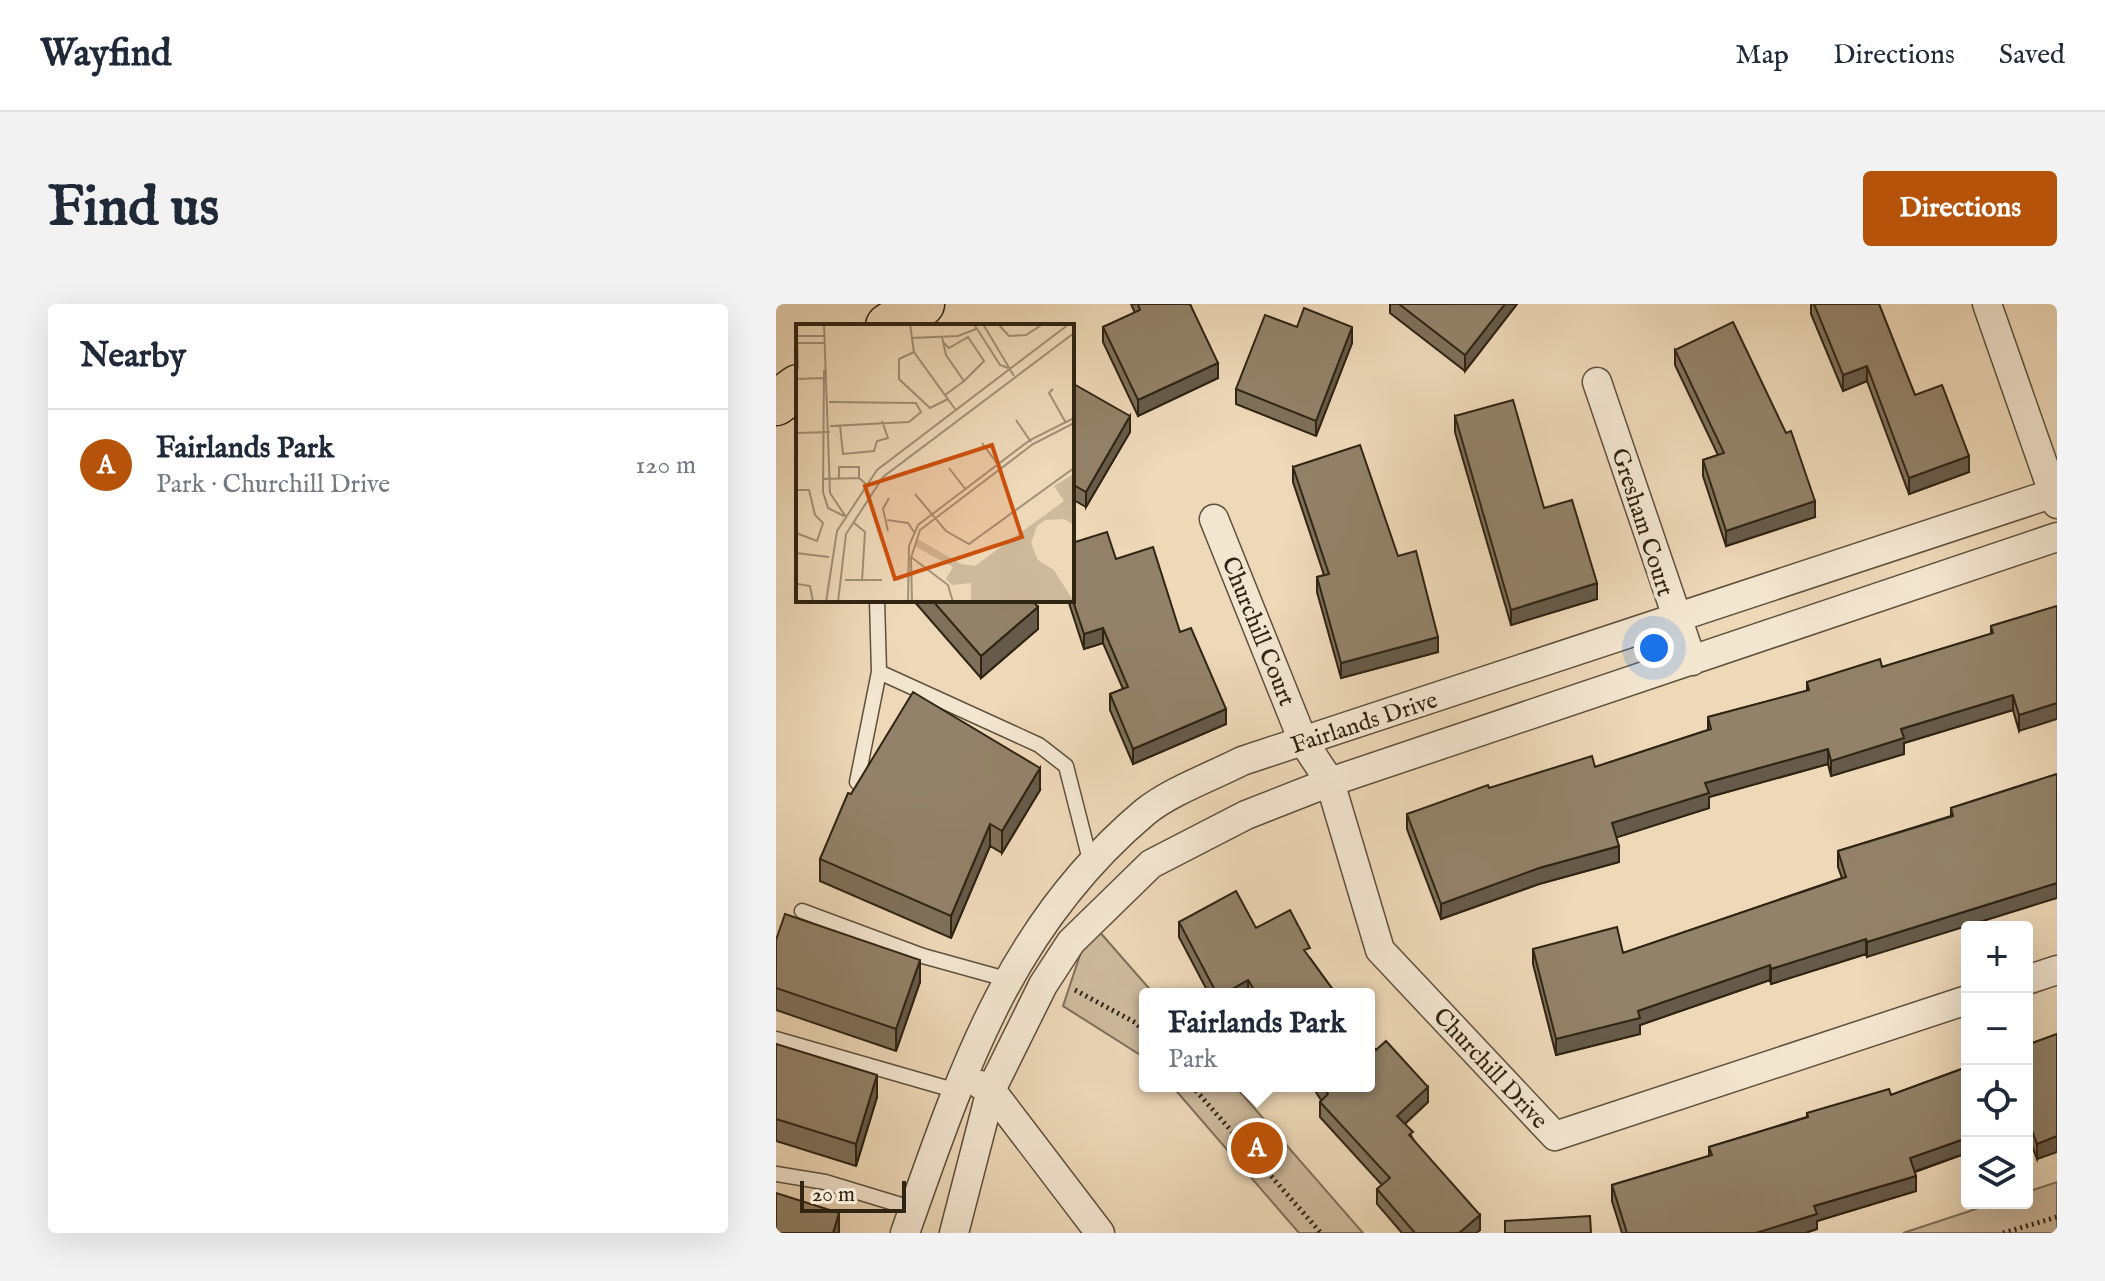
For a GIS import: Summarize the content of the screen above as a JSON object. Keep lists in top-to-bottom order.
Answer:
{
  "streets": {
    "street": [
      "Gresham Court",
      "Churchill Court",
      "Fairlands Drive",
      "Churchill Drive"
    ]
  },
  "crossings": [
    ["Gresham Court", "Fairlands Drive"],
    ["Churchill Court", "Fairlands Drive"],
    ["Churchill Court", "Churchill Drive"],
    ["Fairlands Drive", "Churchill Drive"]
  ],
  "scale_bar": "20 m",
  "page": {
    "header": "Wayfind",
    "nav": ["Map", "Directions", "Saved"],
    "buttons": "Directions",
    "title": "Find us",
    "heading": "Nearby",
    "list": [
      {
        "mark": "A",
        "name": "Fairlands Park",
        "note": "Park · Churchill Drive",
        "value": "120 m"
      }
    ],
    "map_buttons": ["+", "−"],
    "popup": ["Fairlands Park", "Park"],
    "pins": "A",
    "scale": "20 m"
  }
}
